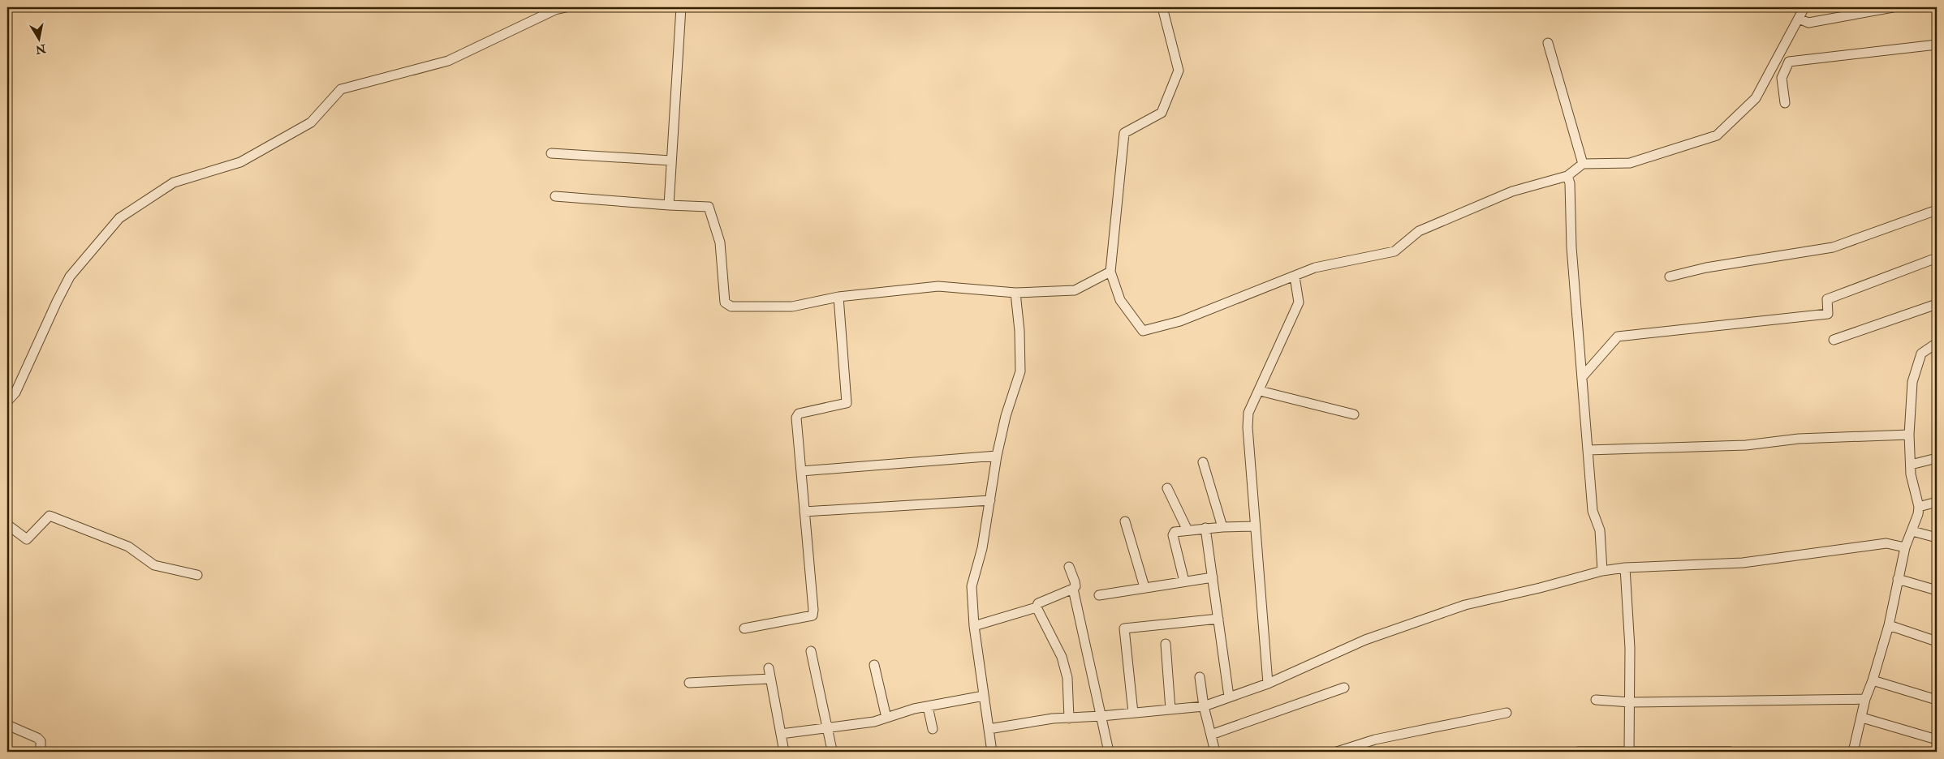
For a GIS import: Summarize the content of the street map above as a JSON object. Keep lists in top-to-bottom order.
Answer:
{
  "north": "bottom"
}
